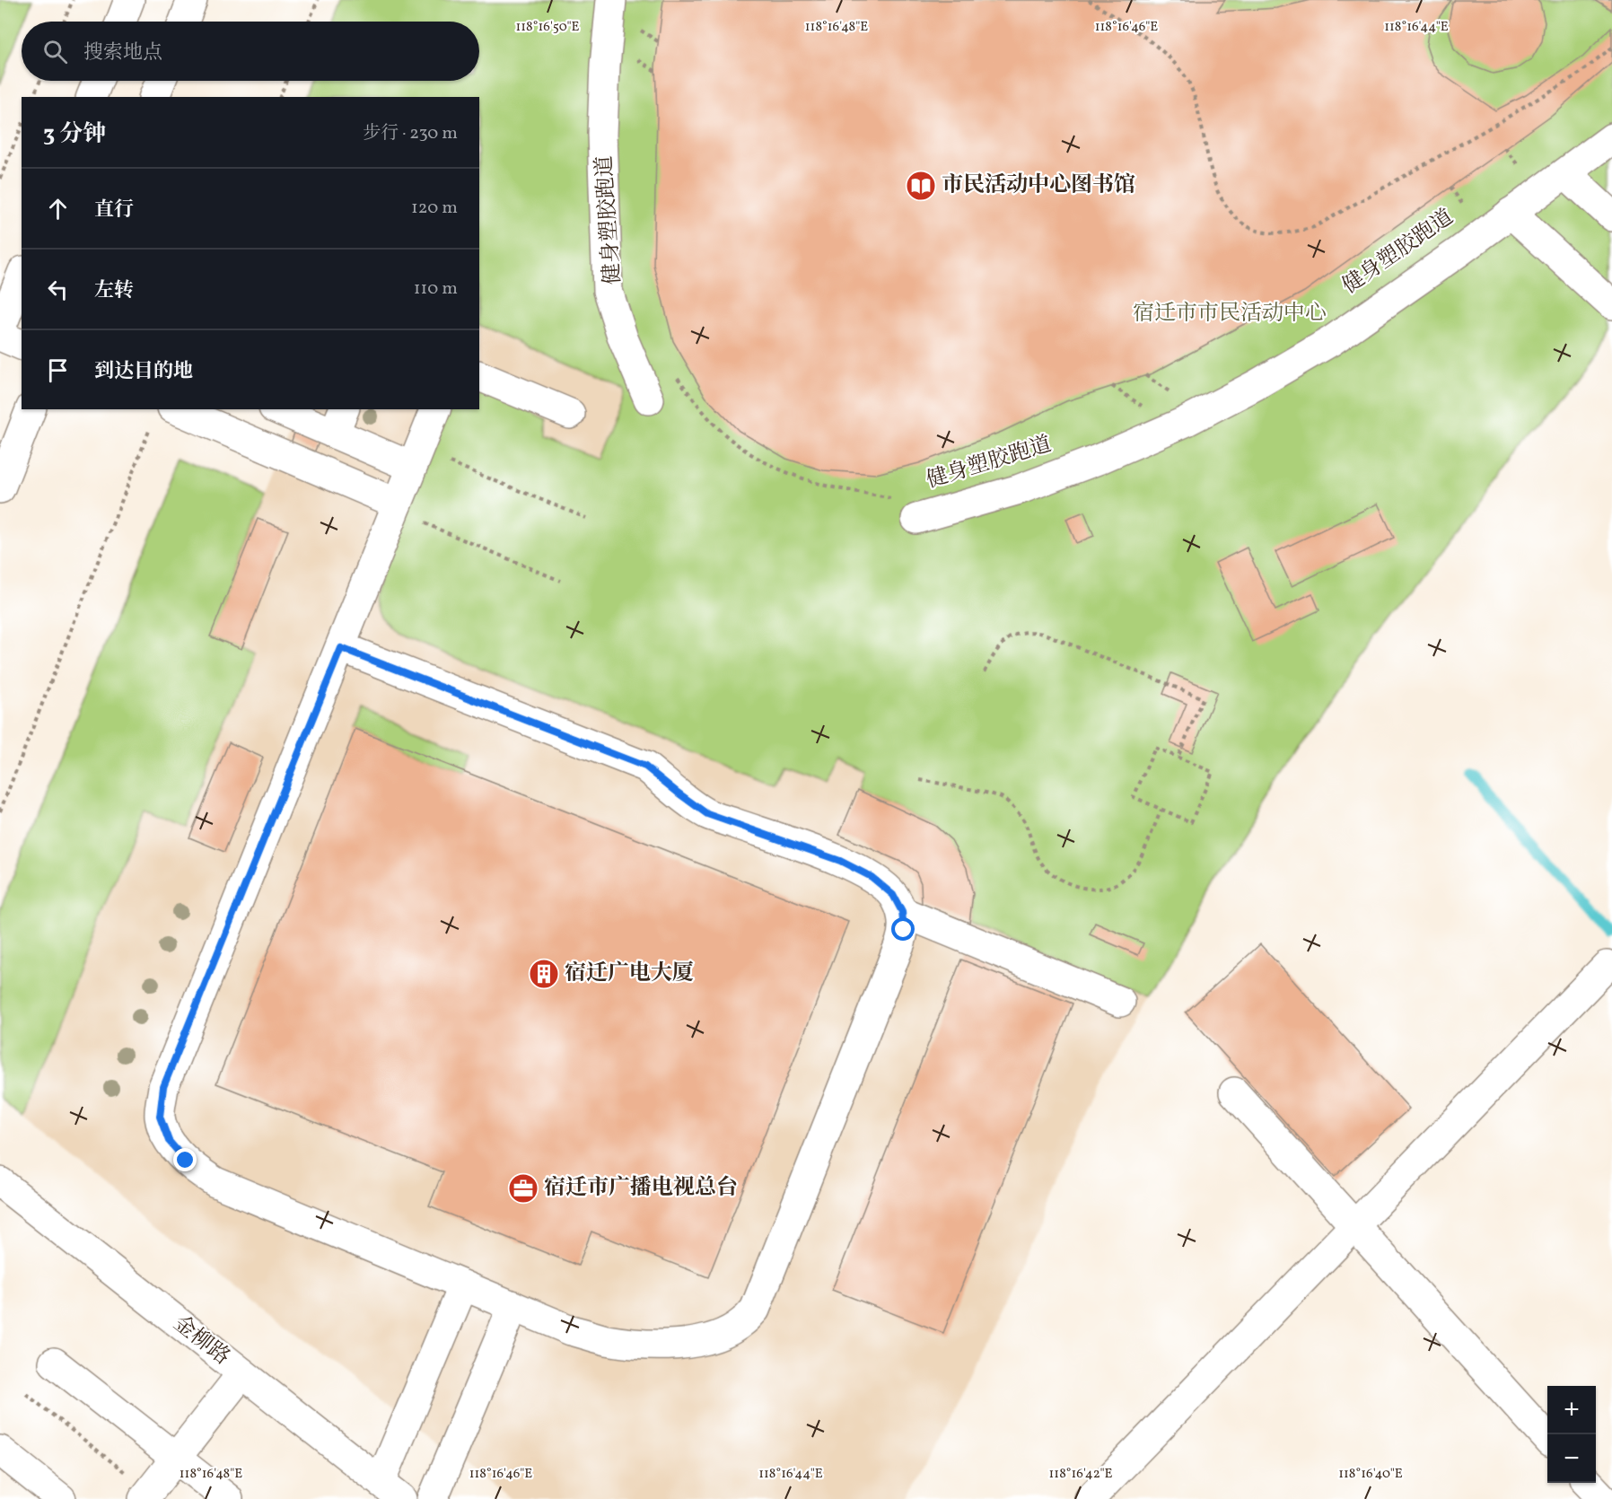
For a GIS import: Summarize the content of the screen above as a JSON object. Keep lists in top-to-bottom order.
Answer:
{
  "streets": {
    "street": ["金柳路"]
  },
  "parks": ["宿迁市市民活动中心"],
  "places": {
    "library": ["市民活动中心图书馆"],
    "building": ["宿迁广电大厦"],
    "office": ["宿迁市广播电视总台"]
  },
  "page": {
    "search": "搜索地点",
    "heading": ["3 分钟", "步行 · 230 m"],
    "list": [
      ["直行", "120 m"],
      ["左转", "110 m"],
      "到达目的地"
    ],
    "map_buttons": ["+", "−"]
  },
  "coordinates": [
    "118°16'50\"E",
    "118°16'48\"E",
    "118°16'46\"E",
    "118°16'44\"E",
    "118°16'42\"E",
    "118°16'40\"E"
  ]
}
